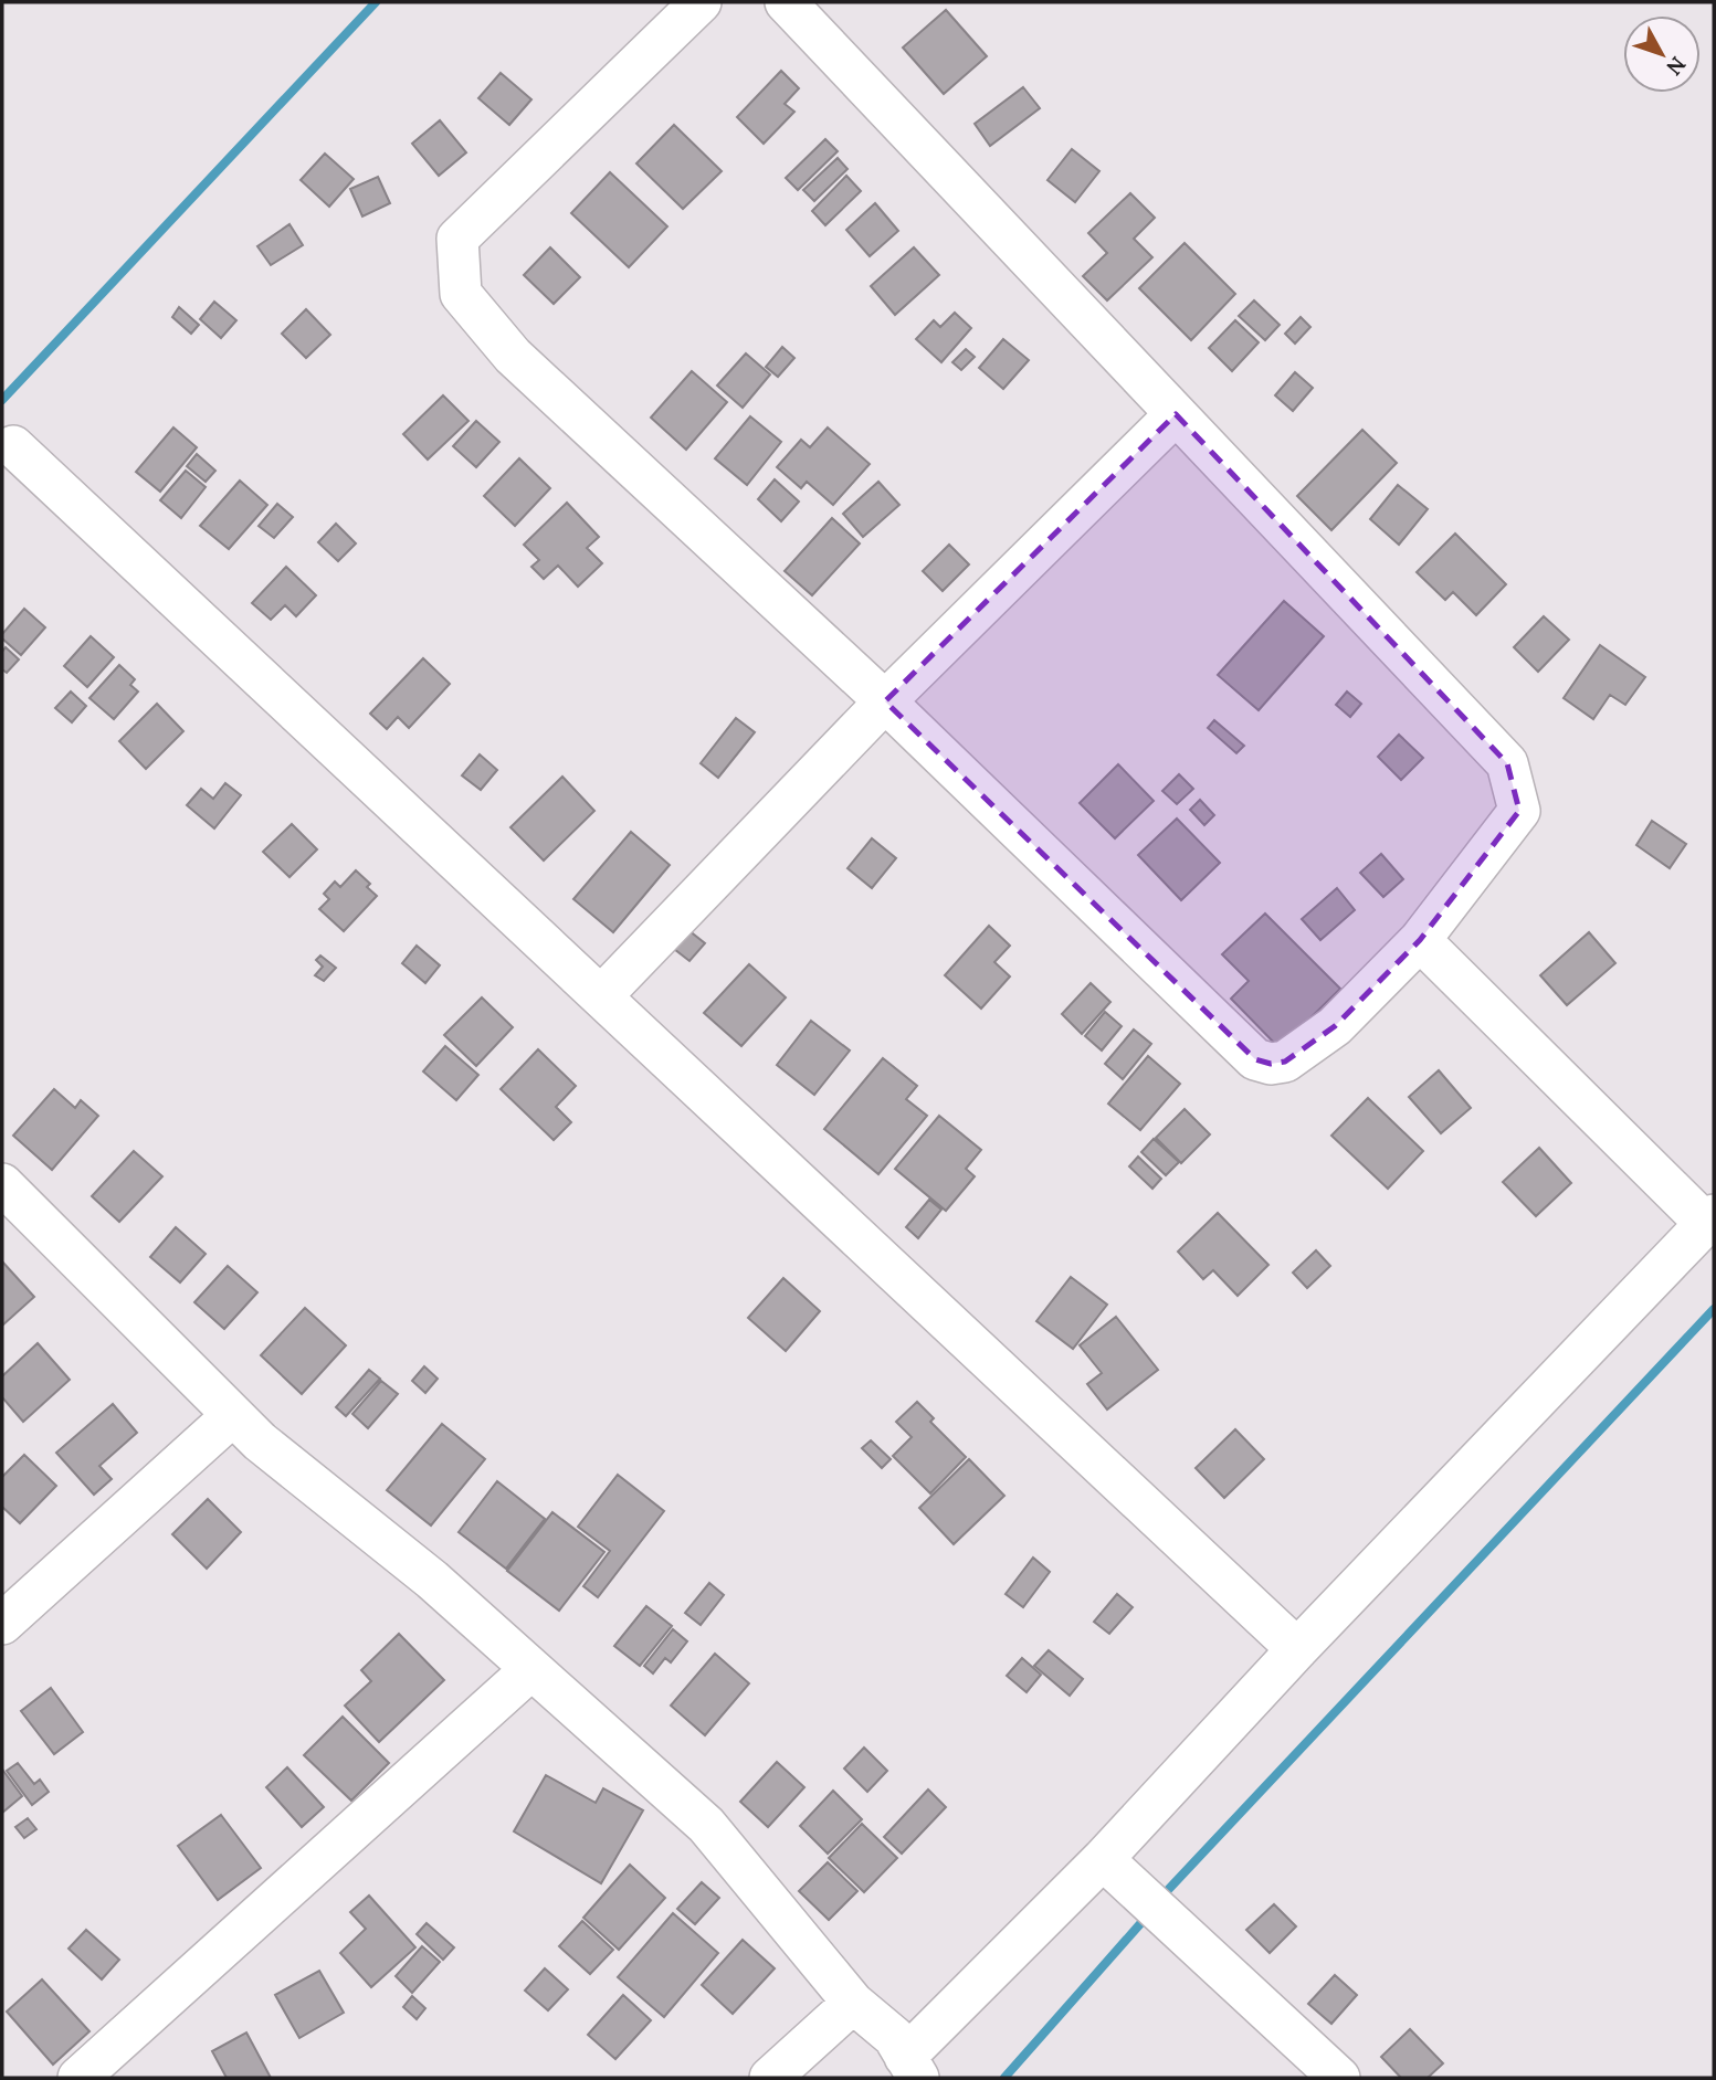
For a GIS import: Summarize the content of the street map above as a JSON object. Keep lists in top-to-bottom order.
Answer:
{
  "north": "bottom right"
}
